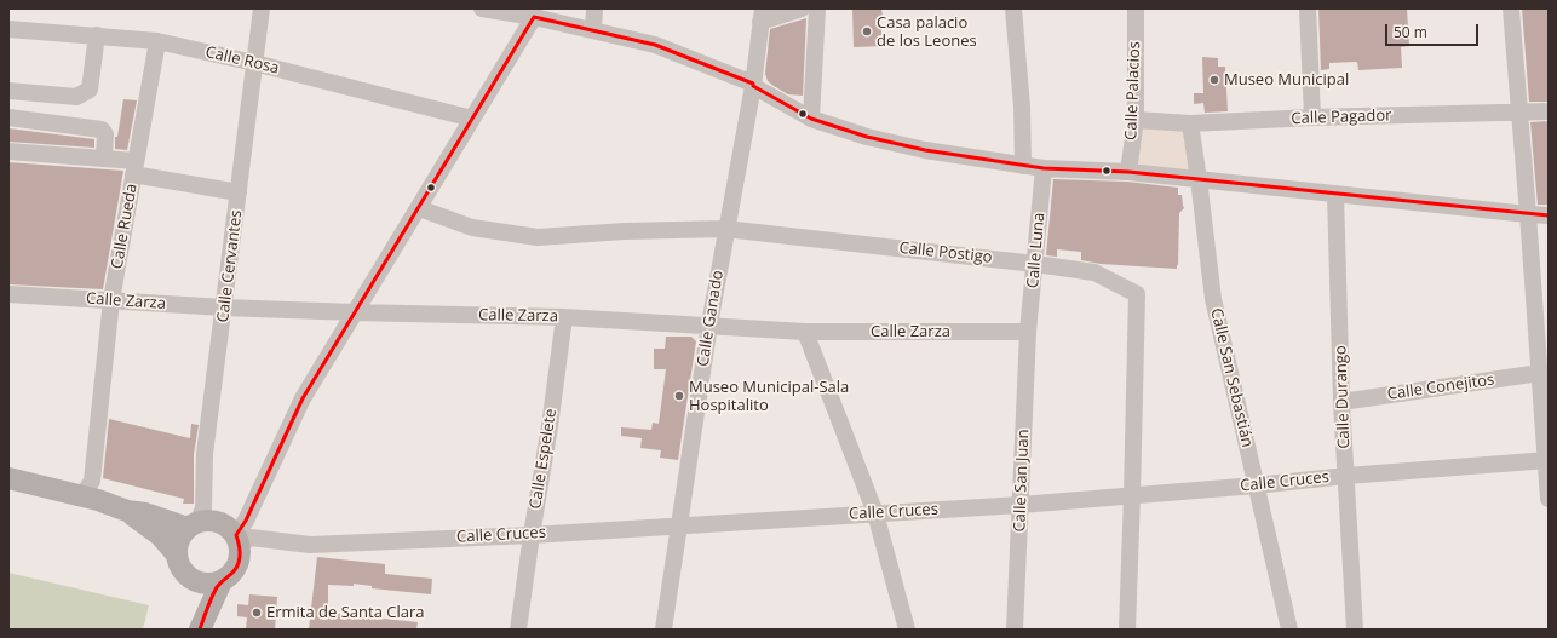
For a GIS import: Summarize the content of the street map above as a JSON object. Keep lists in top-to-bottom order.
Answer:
{
  "streets": {
    "street": [
      "Calle Rosa",
      "Calle Palacios",
      "Calle Pagador",
      "Calle Rueda",
      "Calle Luna",
      "Calle Postigo",
      "Calle Cervantes",
      "Calle Zarza",
      "Calle Ganado",
      "Calle San Sebastián",
      "Calle Conejitos",
      "Calle Durango",
      "Calle Espelete",
      "Calle San Juan",
      "Calle Cruces"
    ]
  },
  "crossings": [
    ["Calle Rosa", "Calle Rueda"],
    ["Calle Rosa", "Calle Cervantes"],
    ["Calle Palacios", "Calle Pagador"],
    ["Calle Pagador", "Calle San Sebastián"],
    ["Calle Rueda", "Calle Zarza"],
    ["Calle Luna", "Calle Postigo"],
    ["Calle Luna", "Calle Zarza"],
    ["Calle Luna", "Calle San Juan"],
    ["Calle Postigo", "Calle Ganado"],
    ["Calle Postigo", "Calle Cruces"],
    ["Calle Cervantes", "Calle Zarza"],
    ["Calle Cervantes", "Calle Cruces"],
    ["Calle Zarza", "Calle Ganado"],
    ["Calle Zarza", "Calle Espelete"],
    ["Calle Zarza", "Calle San Juan"],
    ["Calle Ganado", "Calle Cruces"],
    ["Calle San Sebastián", "Calle Cruces"],
    ["Calle Conejitos", "Calle Durango"],
    ["Calle Durango", "Calle Cruces"],
    ["Calle Espelete", "Calle Cruces"],
    ["Calle San Juan", "Calle Cruces"]
  ],
  "places": [
    "Casa palacio de los Leones",
    "Museo Municipal",
    "Museo Municipal-Sala Hospitalito",
    "Ermita de Santa Clara"
  ],
  "scale_bar": "50 m"
}
